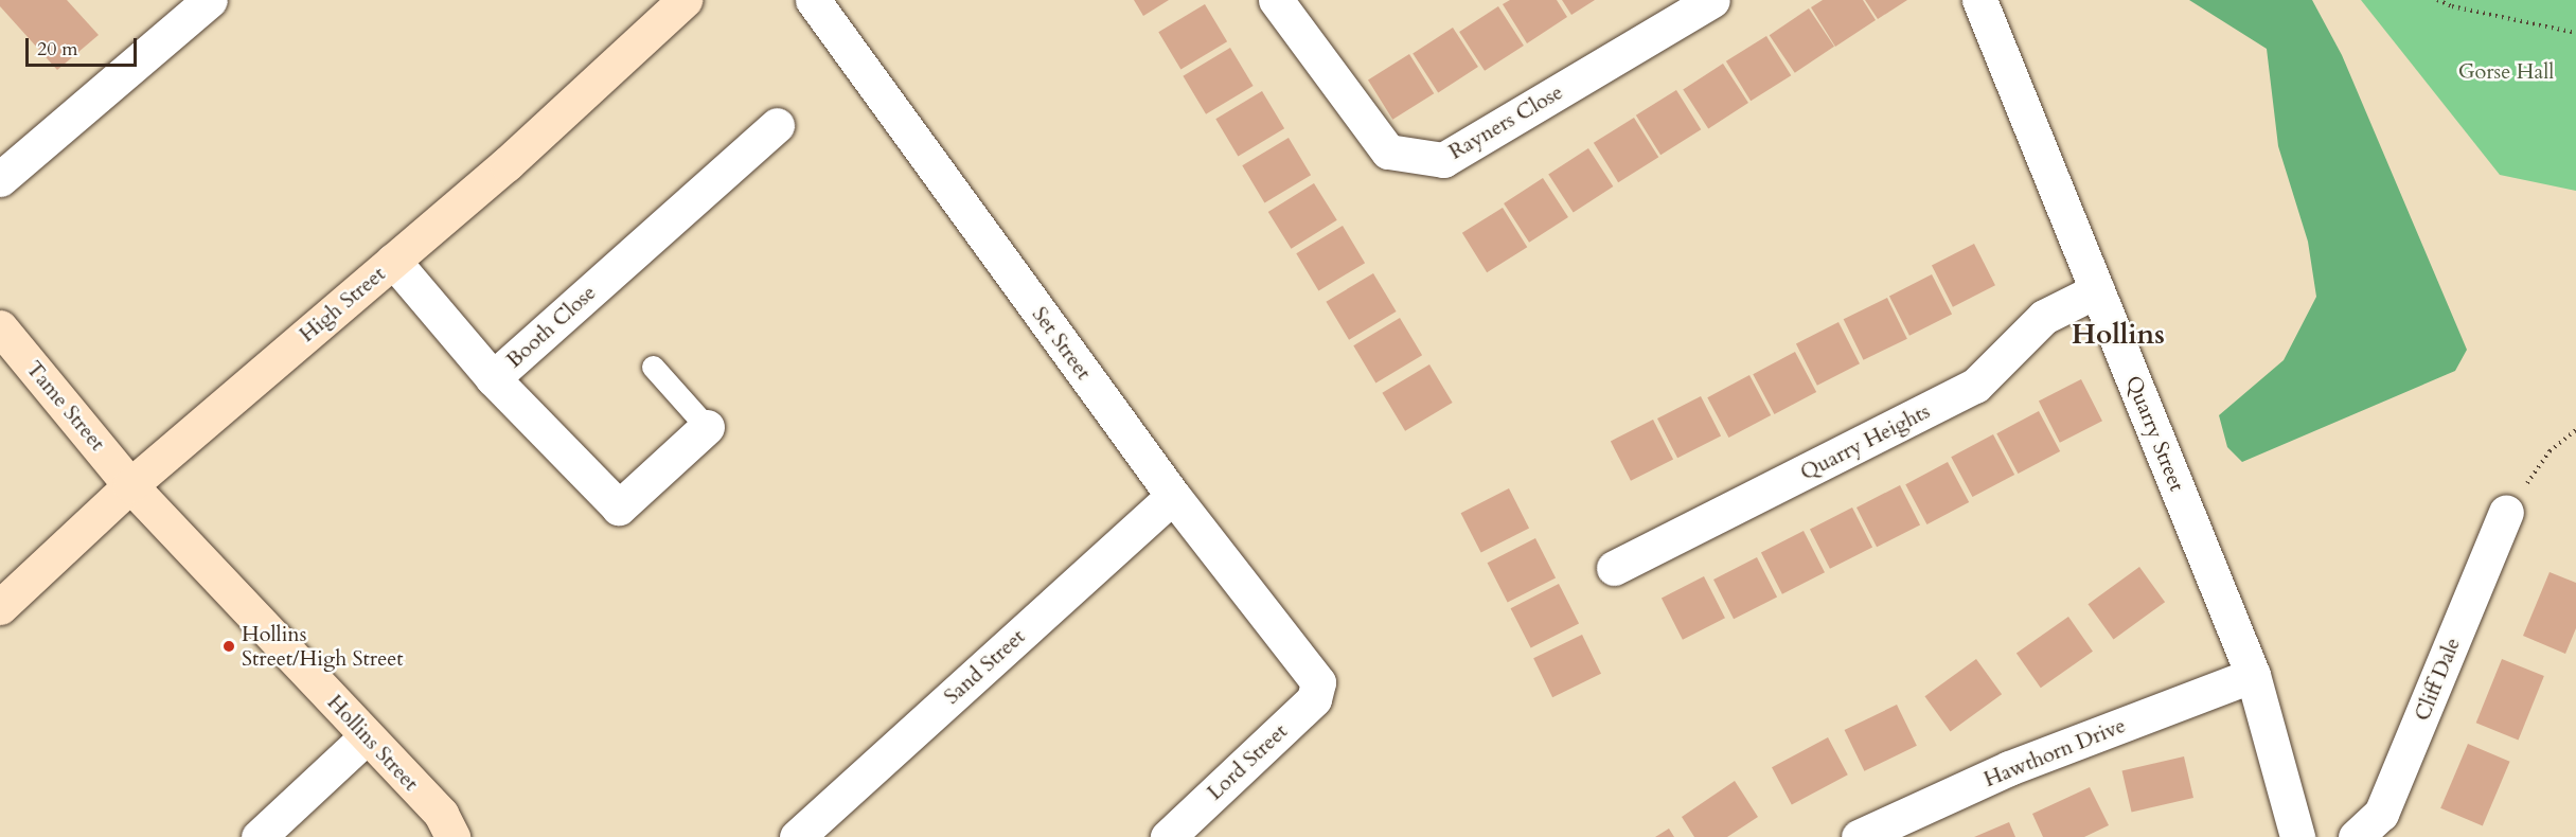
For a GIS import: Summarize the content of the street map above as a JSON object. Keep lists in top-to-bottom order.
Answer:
{
  "streets": {
    "main road": ["High Street", "Tame Street", "Hollins Street"],
    "street": [
      "Rayners Close",
      "Booth Close",
      "Set Street",
      "Quarry Street",
      "Quarry Heights",
      "Sand Street",
      "Cliff Dale",
      "Hawthorn Drive",
      "Lord Street"
    ]
  },
  "crossings": [
    ["High Street", "Tame Street"],
    ["High Street", "Hollins Street"],
    ["Set Street", "Sand Street"],
    ["Set Street", "Lord Street"],
    ["Tame Street", "Hollins Street"],
    ["Quarry Street", "Quarry Heights"],
    ["Quarry Street", "Hawthorn Drive"]
  ],
  "districts": ["Hollins"],
  "parks": ["Gorse Hall"],
  "places": ["Hollins Street/High Street"],
  "scale_bar": "20 m"
}
